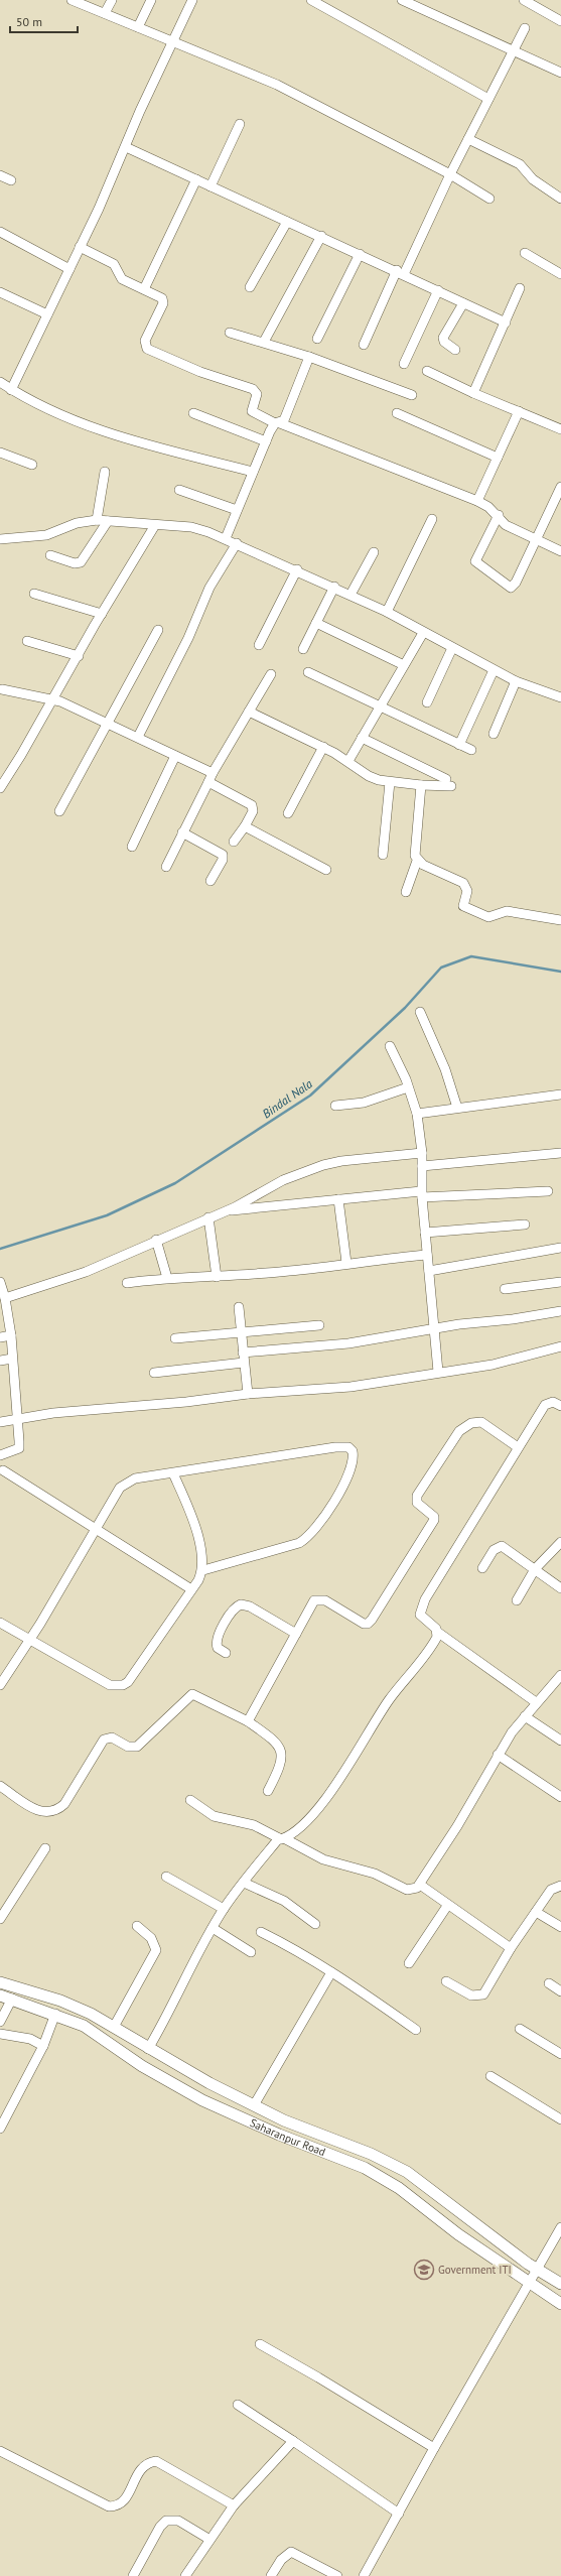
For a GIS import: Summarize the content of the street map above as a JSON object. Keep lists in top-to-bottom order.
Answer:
{
  "streets": {
    "main road": ["Saharanpur Road"]
  },
  "water": ["Bindal Nala"],
  "places": {
    "school or university": ["Government ITI"]
  },
  "scale_bar": "50 m"
}
